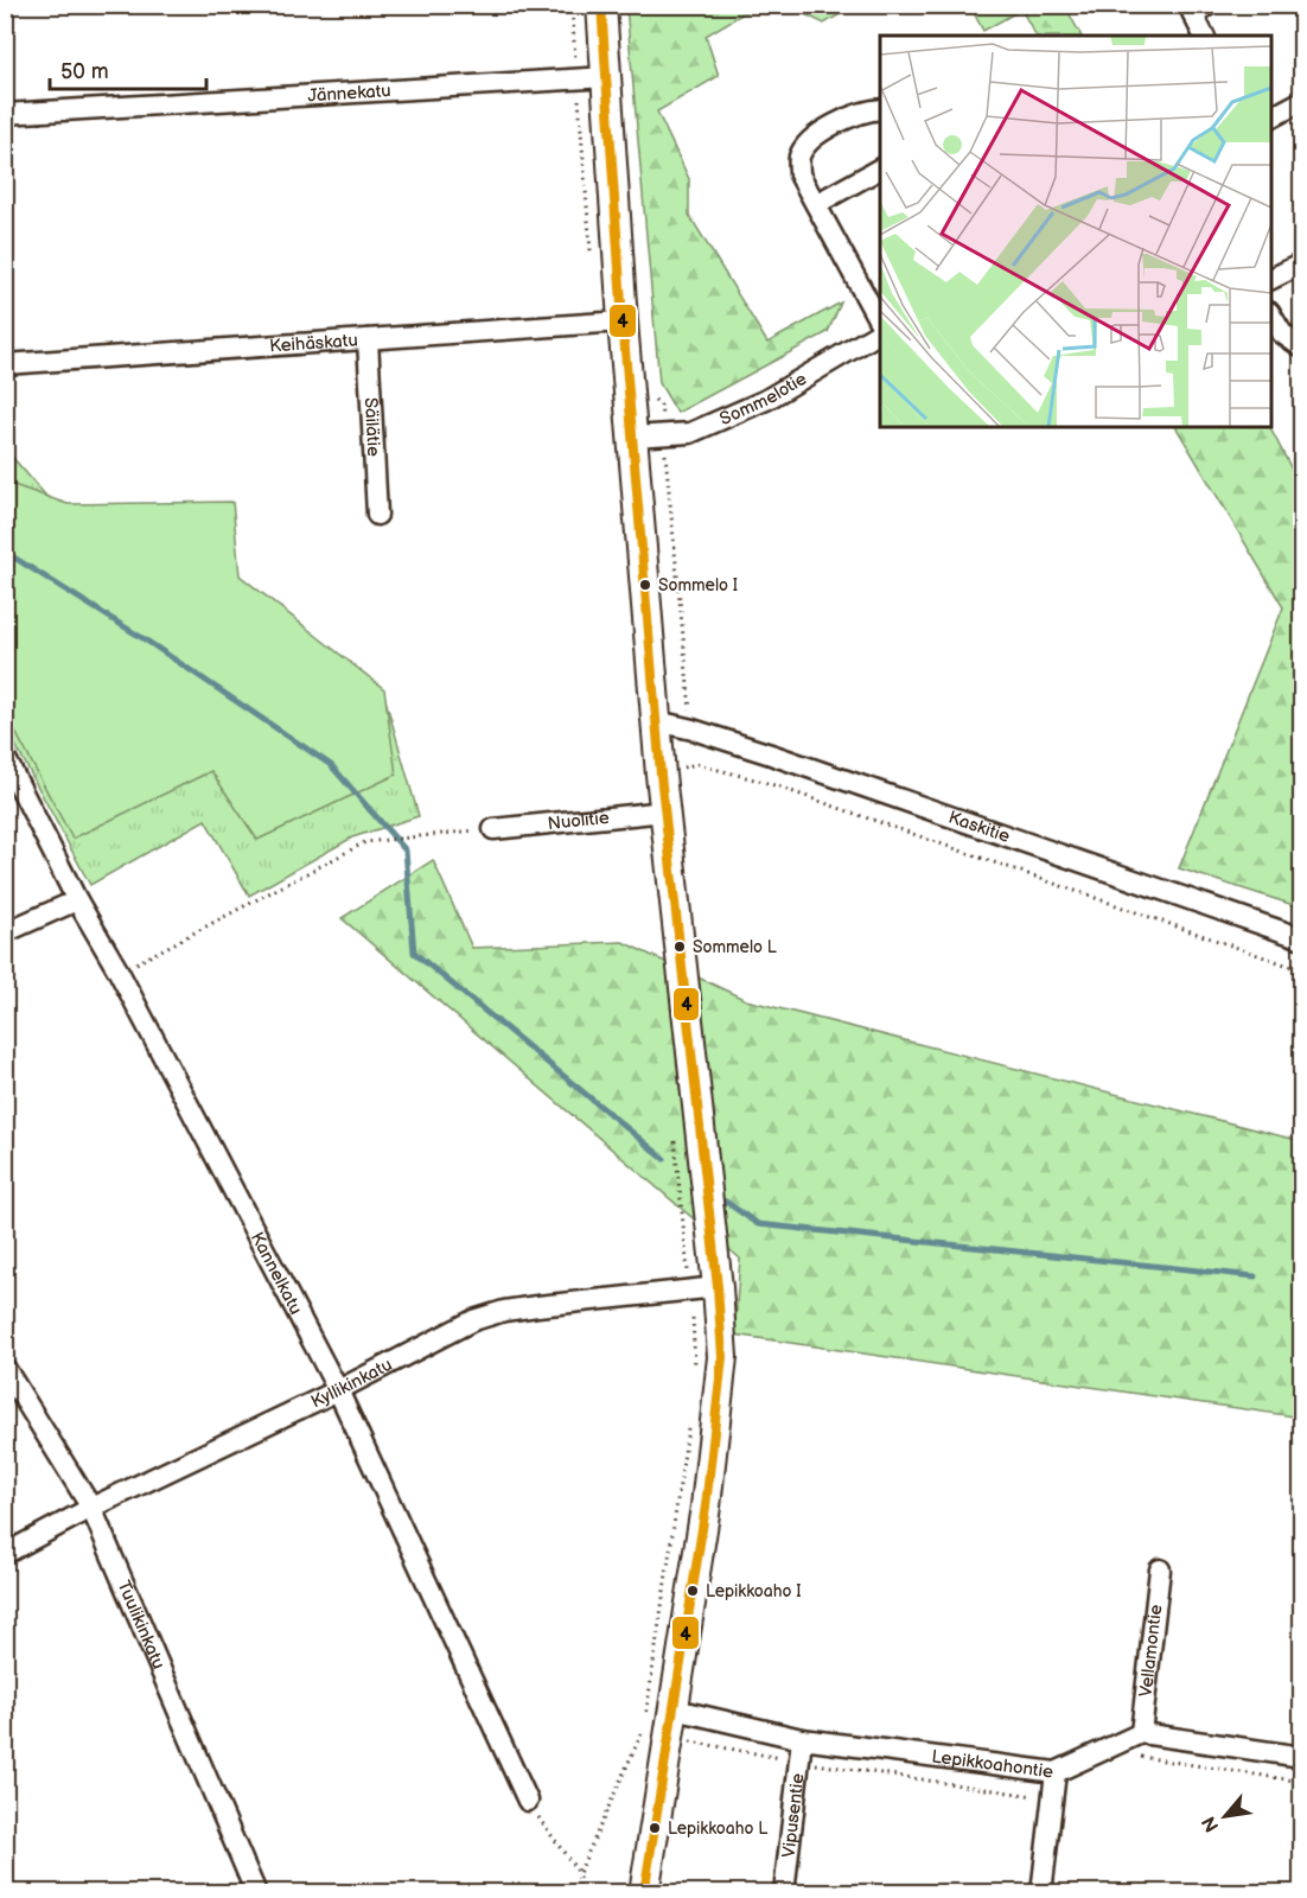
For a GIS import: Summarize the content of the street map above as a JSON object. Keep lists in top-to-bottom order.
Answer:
{
  "streets": {
    "street": [
      "Jännekatu",
      "Keihäskatu",
      "Sommelotie",
      "Säilätie",
      "Nuolitie",
      "Kaskitie",
      "Kannelkatu",
      "Kyllikinkatu",
      "Tuulikinkatu",
      "Vellamontie",
      "Lepikkoahontie",
      "Vipusentie"
    ]
  },
  "crossings": [
    ["Keihäskatu", "Säilätie"],
    ["Kannelkatu", "Kyllikinkatu"],
    ["Kyllikinkatu", "Tuulikinkatu"],
    ["Vellamontie", "Lepikkoahontie"],
    ["Lepikkoahontie", "Vipusentie"]
  ],
  "places": [
    "Sommelo I",
    "Sommelo L",
    "Lepikkoaho I",
    "Lepikkoaho L"
  ],
  "lines": ["transit line 4"],
  "scale_bar": "50 m",
  "north": "bottom left"
}
